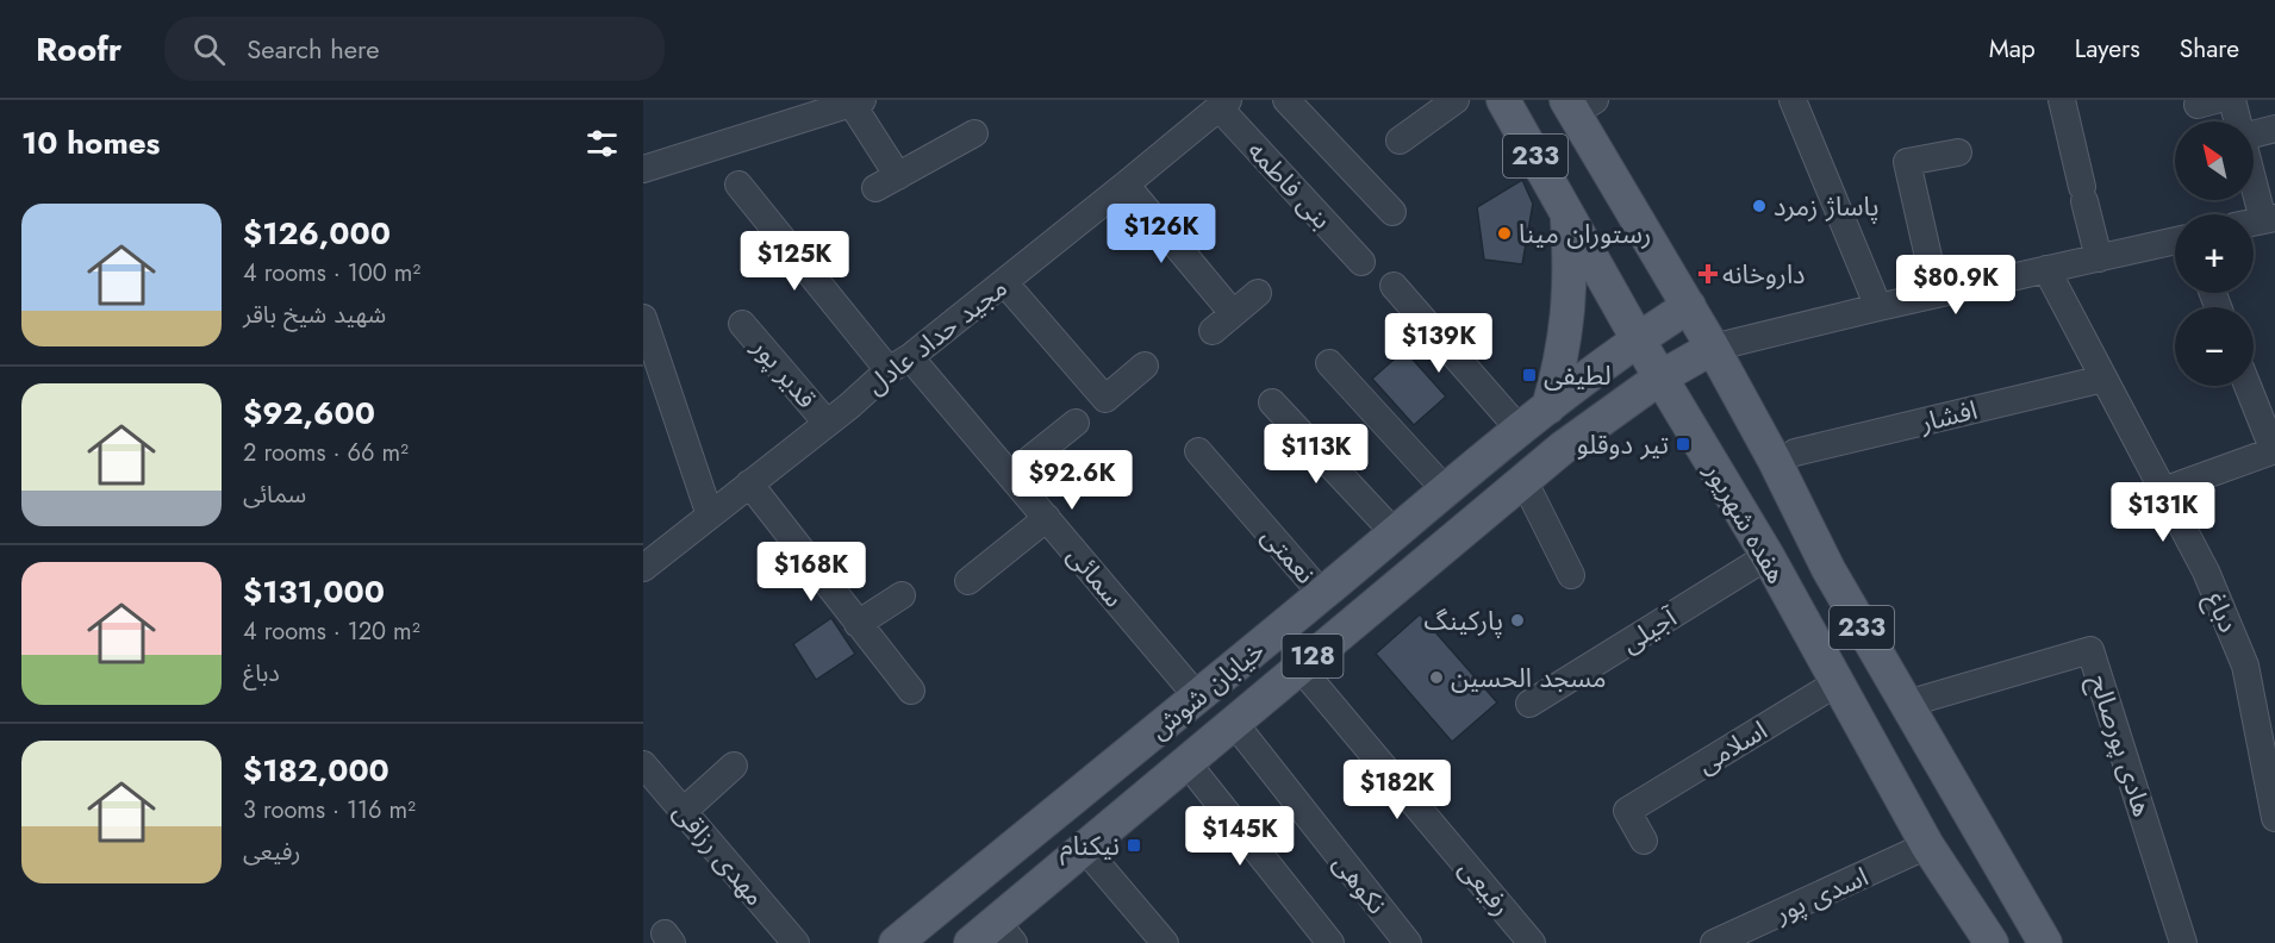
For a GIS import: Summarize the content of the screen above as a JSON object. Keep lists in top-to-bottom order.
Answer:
{
  "streets": {
    "main road": [
      "233",
      "هفده شهریور",
      "128",
      "خیابان شوش"
    ],
    "street": [
      "بنی فاطمه",
      "مجید حداد عادل",
      "قدیر پور",
      "افشار",
      "نعمتی",
      "سمائی",
      "دباغ",
      "آجیلی",
      "هادی پورصالح",
      "اسلامی",
      "مهدی رزاقی",
      "نکوهی",
      "رفیعی",
      "اسدی پور"
    ]
  },
  "crossings": [
    ["بنی فاطمه", "مجید حداد عادل"],
    ["مجید حداد عادل", "قدیر پور"],
    ["مجید حداد عادل", "سمائی"],
    ["افشار", "دباغ"],
    ["هفده شهریور", "آجیلی"],
    ["هفده شهریور", "خیابان شوش"],
    ["هفده شهریور", "هادی پورصالح"],
    ["هفده شهریور", "اسلامی"],
    ["هفده شهریور", "اسدی پور"],
    ["نعمتی", "خیابان شوش"],
    ["سمائی", "خیابان شوش"],
    ["خیابان شوش", "نکوهی"],
    ["خیابان شوش", "رفیعی"]
  ],
  "places": {
    "other": [
      "پاساژ زمرد",
      "رستوران مینا",
      "پارکینگ",
      "مسجد الحسین"
    ],
    "health": ["داروخانه"],
    "transit": ["لطیفی", "تیر دوقلو", "نیکنام"]
  },
  "north": "top left",
  "page": {
    "header": "Roofr",
    "search": "Search here",
    "nav": ["Map", "Layers", "Share"],
    "heading": "10 homes",
    "map_buttons": ["+", "−"],
    "list": [
      {
        "name": "$126,000",
        "note": "4 rooms · 100 m² · شهید شیخ باقر"
      },
      {
        "name": "$92,600",
        "note": "2 rooms · 66 m² · سمائی"
      },
      {
        "name": "$131,000",
        "note": "4 rooms · 120 m² · دباغ"
      },
      {
        "name": "$182,000",
        "note": "3 rooms · 116 m² · رفیعی"
      }
    ],
    "price": [
      "$126K",
      "$125K",
      "$80.9K",
      "$139K",
      "$113K",
      "$92.6K",
      "$131K",
      "$168K",
      "$182K",
      "$145K"
    ]
  }
}
